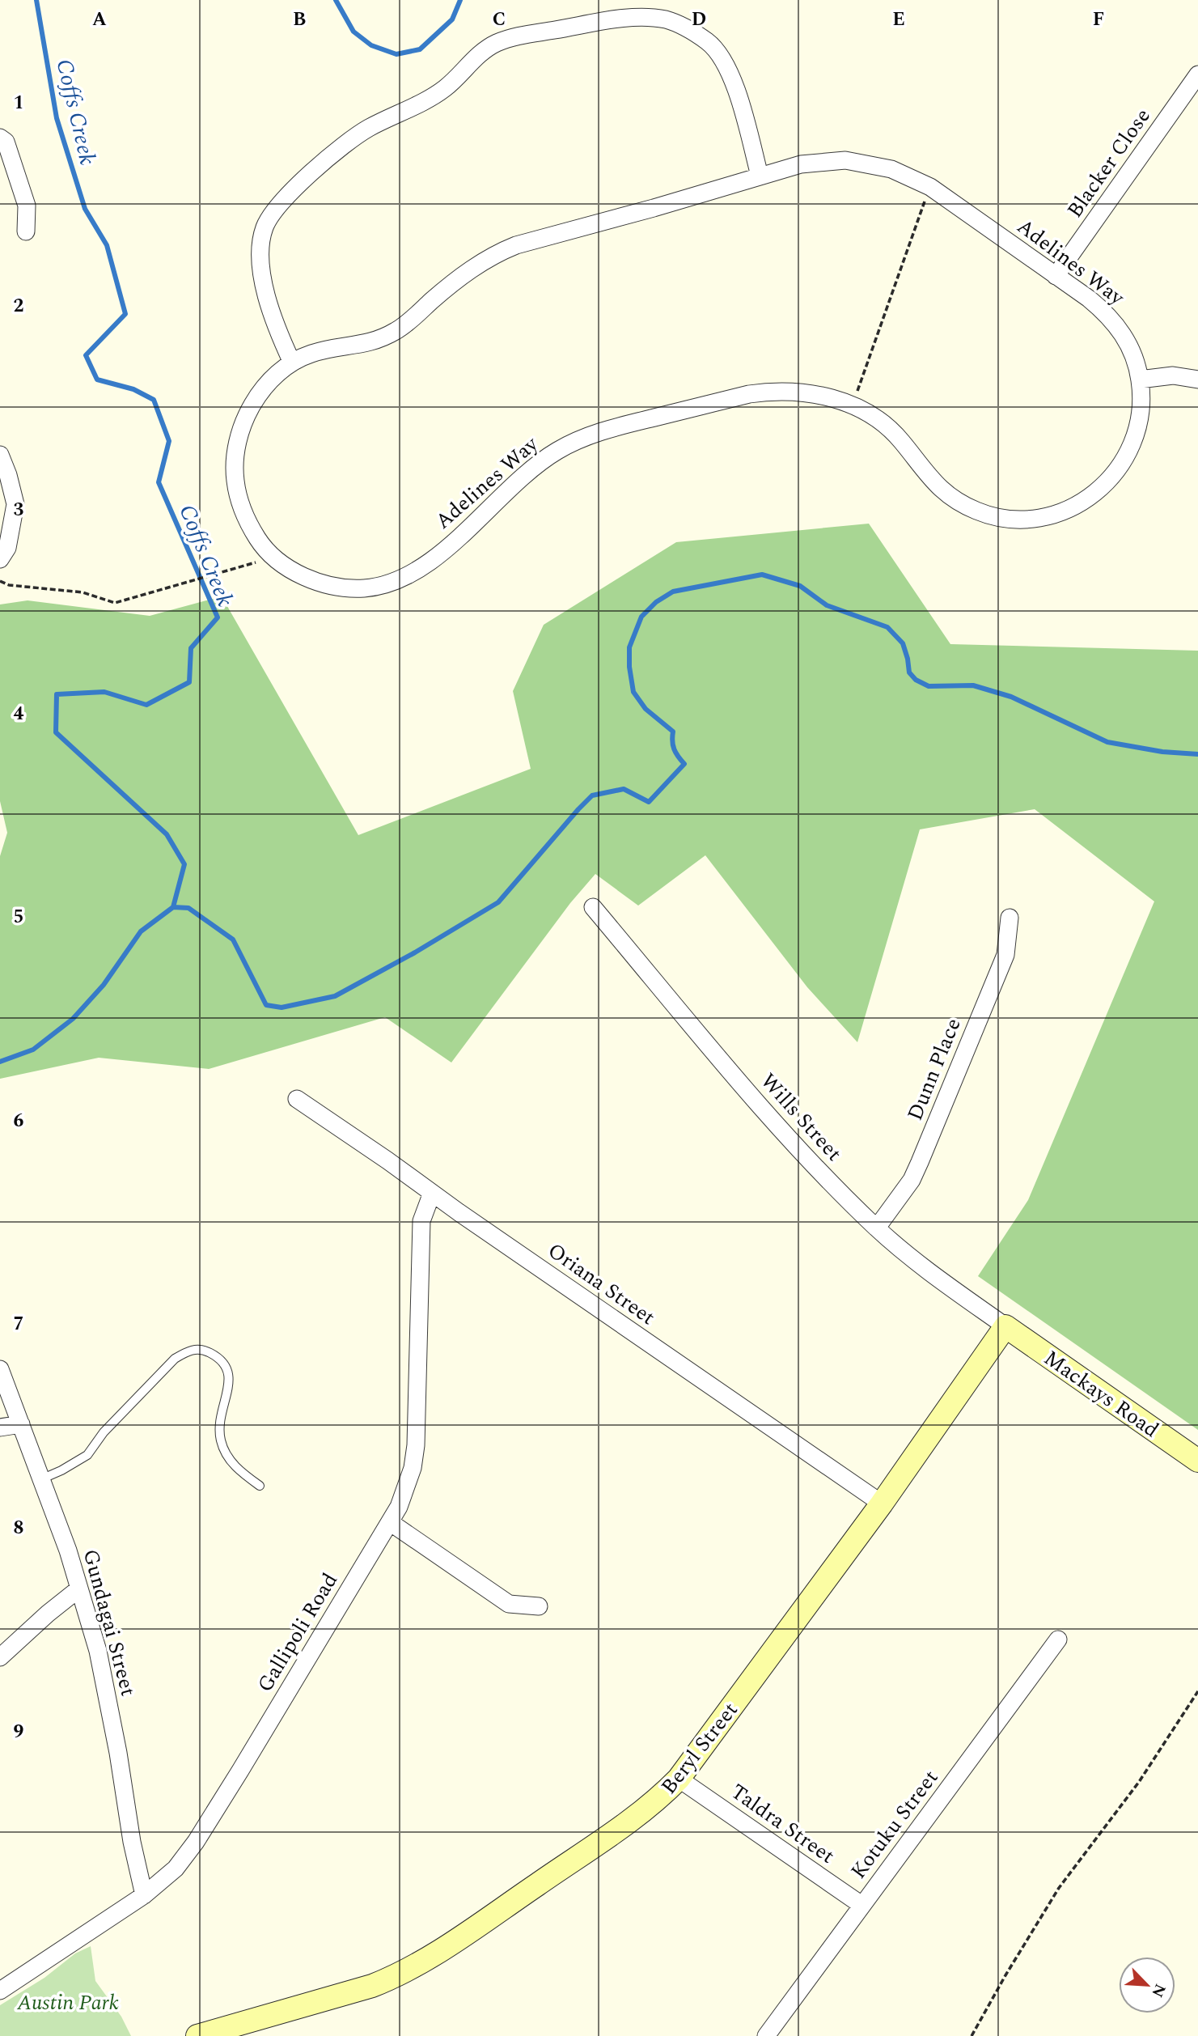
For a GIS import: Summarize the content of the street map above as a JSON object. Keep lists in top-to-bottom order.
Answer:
{
  "streets": {
    "main road": ["Mackays Road", "Beryl Street"],
    "street": [
      "Blacker Close",
      "Adelines Way",
      "Dunn Place",
      "Wills Street",
      "Oriana Street",
      "Gundagai Street",
      "Gallipoli Road",
      "Taldra Street",
      "Kotuku Street"
    ]
  },
  "crossings": [
    ["Blacker Close", "Adelines Way"],
    ["Dunn Place", "Wills Street"],
    ["Wills Street", "Mackays Road"],
    ["Wills Street", "Beryl Street"],
    ["Oriana Street", "Gallipoli Road"],
    ["Oriana Street", "Beryl Street"],
    ["Mackays Road", "Beryl Street"],
    ["Gundagai Street", "Gallipoli Road"],
    ["Beryl Street", "Taldra Street"],
    ["Taldra Street", "Kotuku Street"]
  ],
  "water": ["Coffs Creek"],
  "parks": ["Austin Park"],
  "north": "bottom right",
  "grid": {
    "columns": [
      "A",
      "B",
      "C",
      "D",
      "E",
      "F"
    ],
    "rows": [
      "1",
      "2",
      "3",
      "4",
      "5",
      "6",
      "7",
      "8",
      "9"
    ]
  }
}
